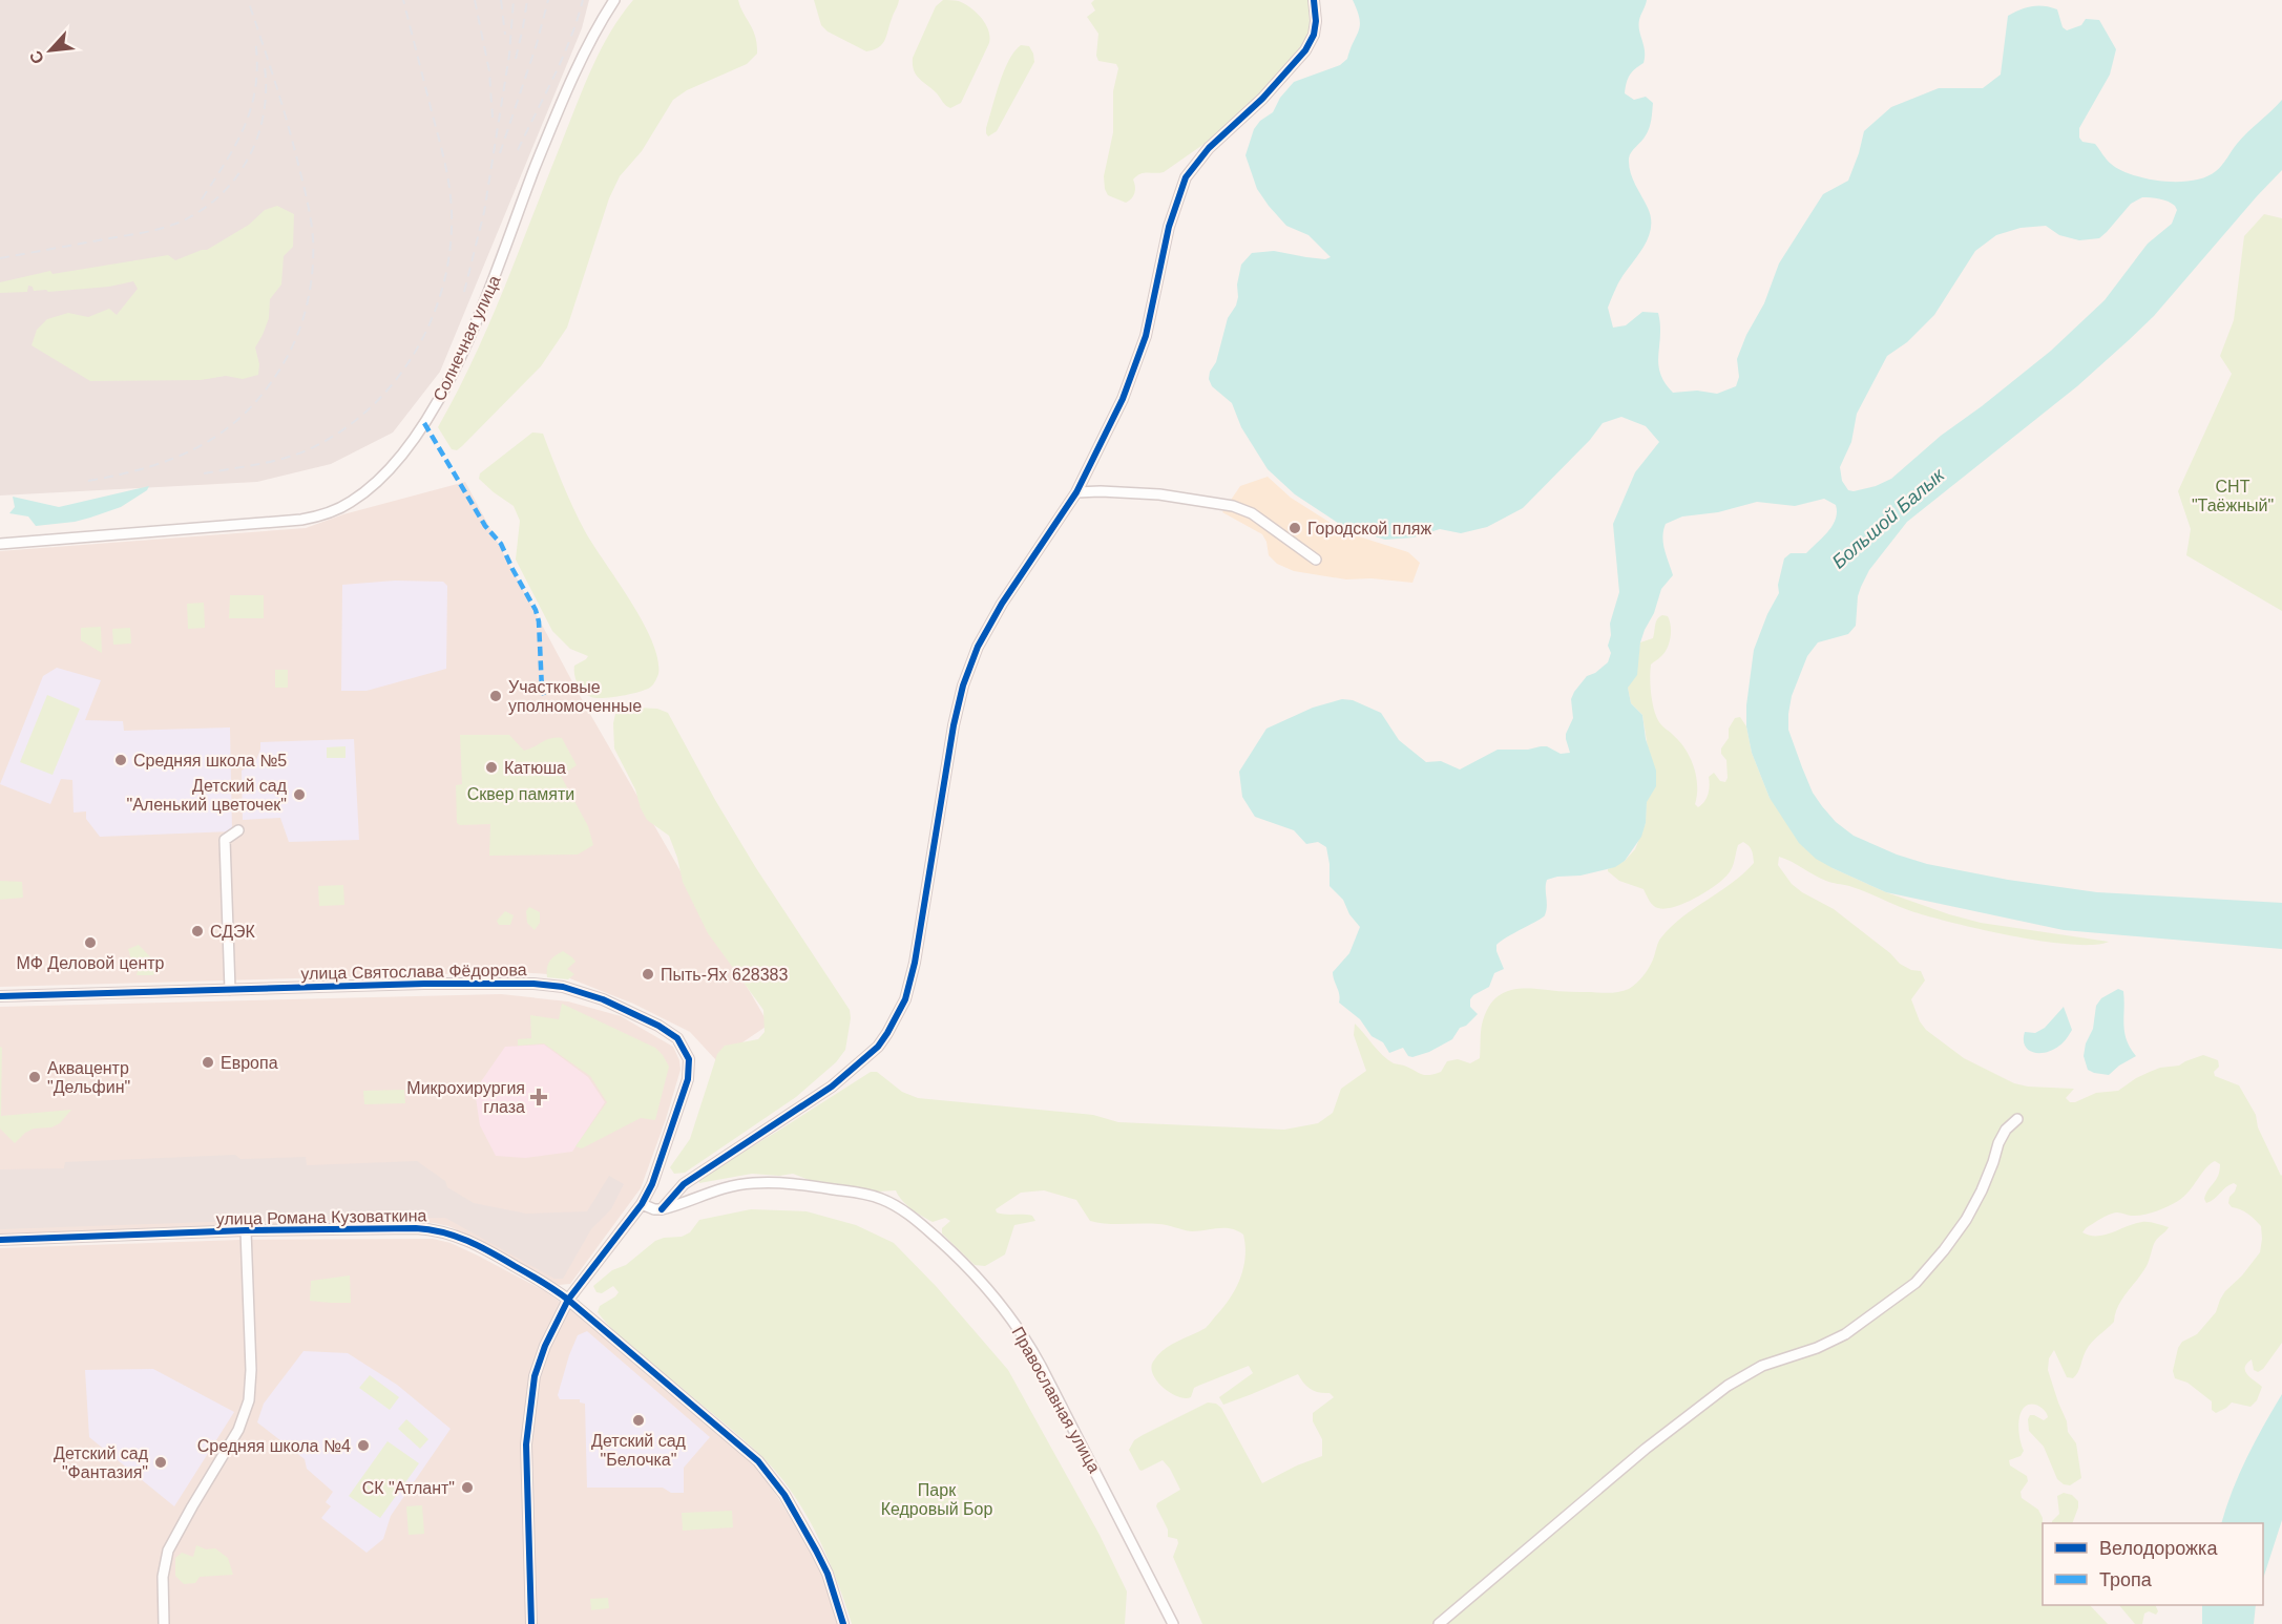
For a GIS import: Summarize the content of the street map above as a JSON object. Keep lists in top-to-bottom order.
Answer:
{
  "streets": {
    "street": [
      "Солнечная улица",
      "улица Святослава Фёдорова",
      "улица Романа Кузоваткина",
      "Православная улица"
    ]
  },
  "crossings": [
    ["улица Святослава Фёдорова", "улица Романа Кузоваткина"]
  ],
  "water": ["Большой Балык"],
  "parks": ["СНТ \"Таёжный\"", "Сквер памяти", "Парк Кедровый Бор"],
  "places": {
    "other": [
      "Городской пляж",
      "Участковые уполномоченные",
      "Средняя школа №5",
      "Катюша",
      "Детский сад \"Аленький цветочек\"",
      "СДЭК",
      "МФ Деловой центр",
      "Пыть-Ях 628383",
      "Европа",
      "Аквацентр \"Дельфин\"",
      "Детский сад \"Белочка\"",
      "Средняя школа №4",
      "Детский сад \"Фантазия\"",
      "СК \"Атлант\""
    ],
    "health": ["Микрохирургия глаза"]
  },
  "legend": ["Велодорожка", "Тропа"],
  "north": "bottom left"
}
